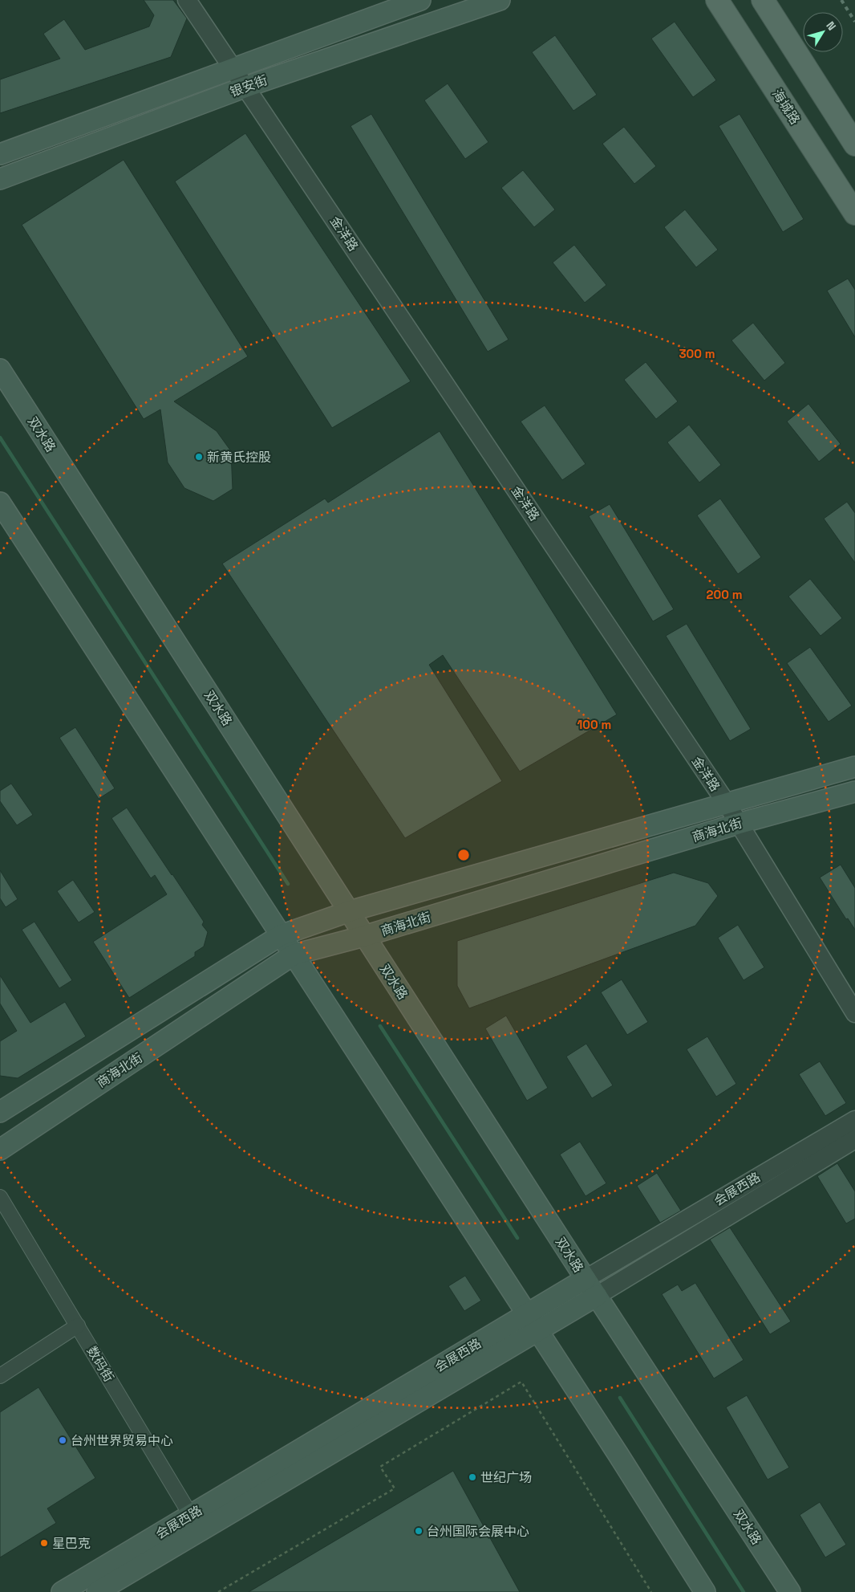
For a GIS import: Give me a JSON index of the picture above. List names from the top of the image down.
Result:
{
  "streets": {
    "main road": [
      "银安街",
      "海城路",
      "双水路",
      "商海北街",
      "会展西路"
    ],
    "street": ["金洋路", "数码街"]
  },
  "crossings": [
    ["银安街", "金洋路"],
    ["金洋路", "商海北街"],
    ["双水路", "商海北街"],
    ["双水路", "会展西路"],
    ["会展西路", "数码街"]
  ],
  "places": [
    "新黄氏控股",
    "台州世界贸易中心",
    "世纪广场",
    "台州国际会展中心",
    "星巴克"
  ],
  "north": "top right",
  "rings": ["300 m", "200 m", "100 m"]
}
